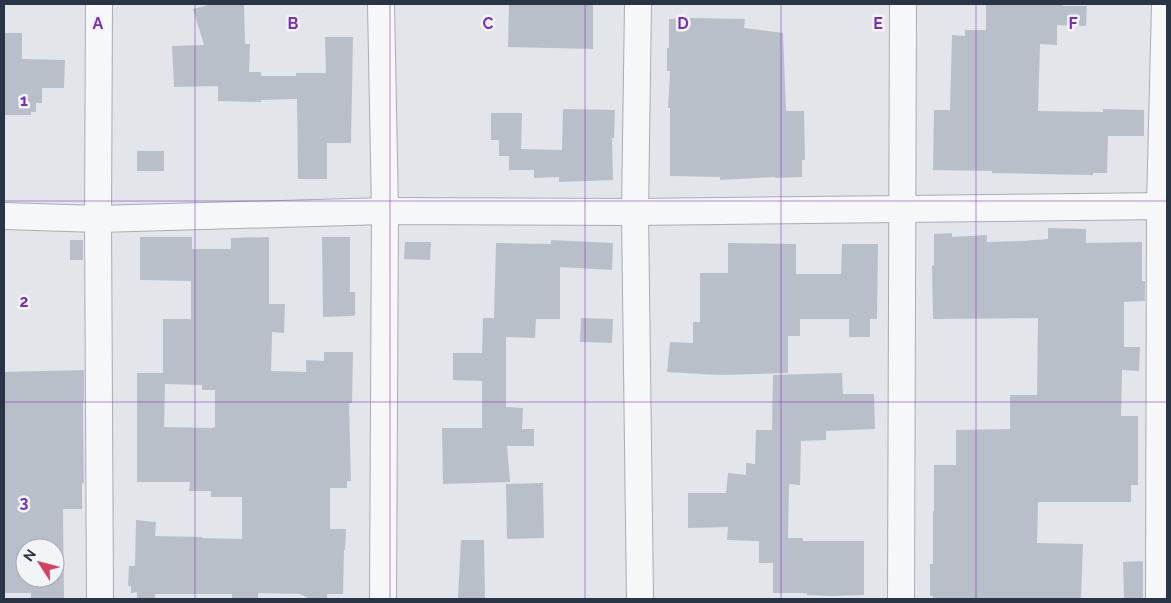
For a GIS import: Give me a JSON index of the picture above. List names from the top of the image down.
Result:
{
  "north": "top left",
  "grid": {
    "columns": [
      "A",
      "B",
      "C",
      "D",
      "E",
      "F"
    ],
    "rows": ["1", "2", "3"]
  }
}
